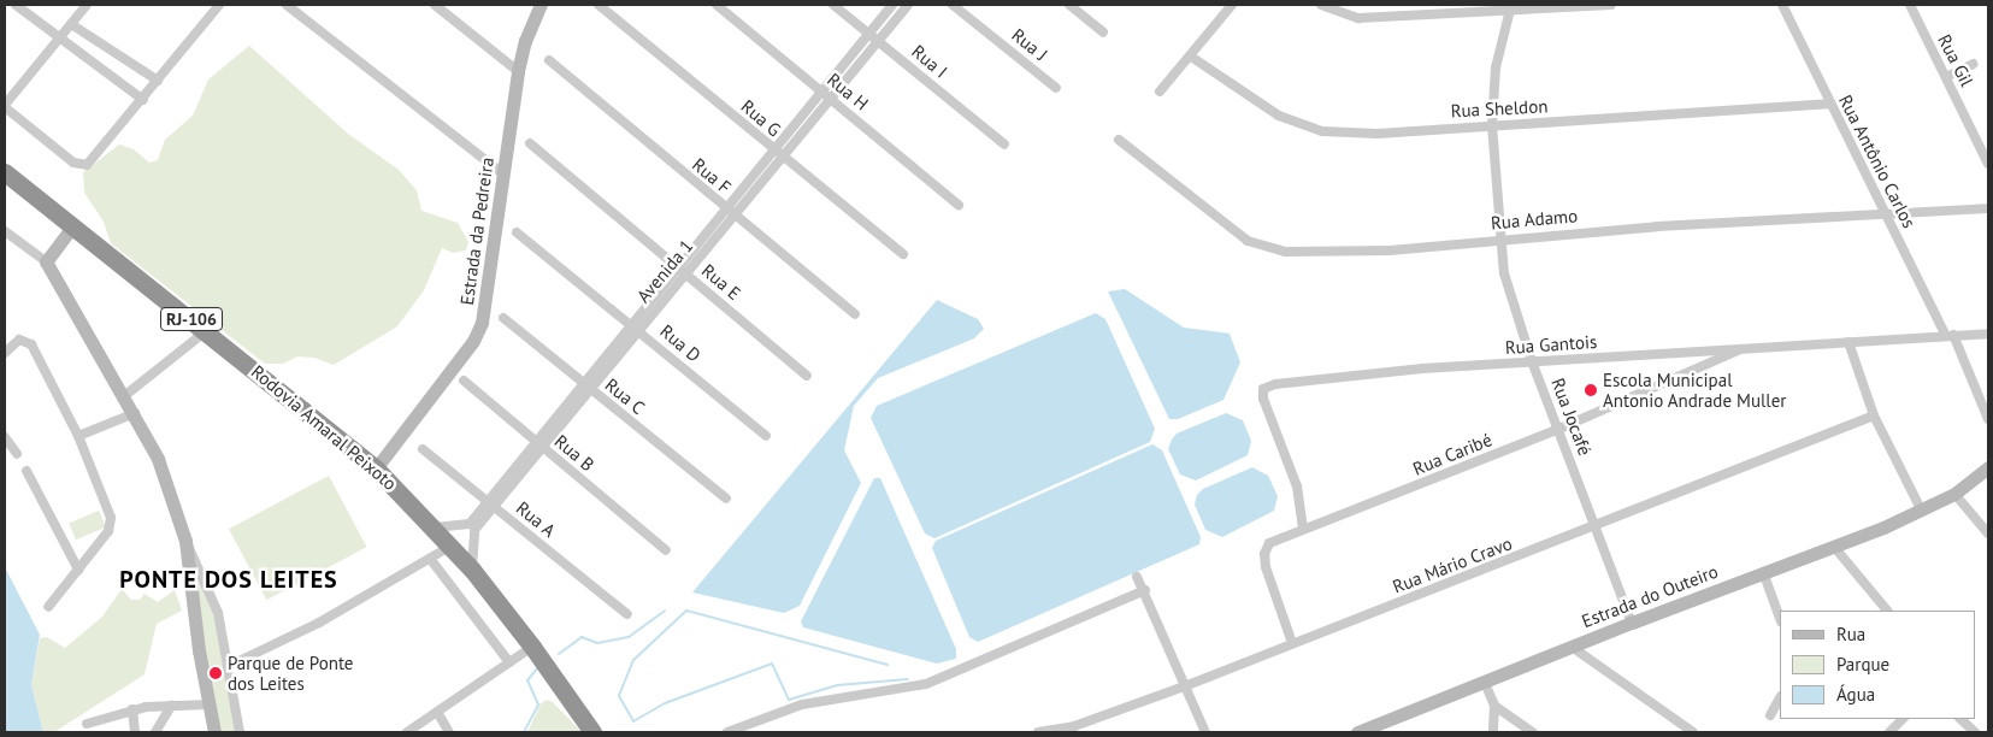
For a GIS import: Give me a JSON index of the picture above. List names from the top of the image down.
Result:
{
  "streets": {
    "highway": ["RJ-106", "Rodovia Amaral Peixoto"],
    "street": [
      "Rua J",
      "Rua Gil",
      "Rua I",
      "Rua H",
      "Rua Sheldon",
      "Rua G",
      "Rua Antônio Carlos",
      "Rua F",
      "Rua Adamo",
      "Estrada da Pedreira",
      "Avenida 1",
      "Rua E",
      "Rua D",
      "Rua Gantois",
      "Rua C",
      "Rua Jocafé",
      "Rua B",
      "Rua Caribé",
      "Rua A",
      "Rua Mário Cravo",
      "Estrada do Outeiro"
    ]
  },
  "crossings": [
    ["Rua I", "Avenida 1"],
    ["Rua H", "Avenida 1"],
    ["Rua Sheldon", "Rua Antônio Carlos"],
    ["Rua Sheldon", "Rua Jocafé"],
    ["Rua G", "Avenida 1"],
    ["Rua Antônio Carlos", "Rua Adamo"],
    ["Rua Antônio Carlos", "Rua Gantois"],
    ["Rua F", "Avenida 1"],
    ["Rua Adamo", "Rua Jocafé"],
    ["Estrada da Pedreira", "Rodovia Amaral Peixoto"],
    ["Avenida 1", "Rua E"],
    ["Avenida 1", "Rua D"],
    ["Avenida 1", "Rua C"],
    ["Avenida 1", "Rodovia Amaral Peixoto"],
    ["Avenida 1", "Rua B"],
    ["Avenida 1", "Rua A"],
    ["Rua Gantois", "Rua Jocafé"],
    ["Rua Gantois", "Rua Caribé"],
    ["Rua Jocafé", "Rua Caribé"],
    ["Rua Jocafé", "Rua Mário Cravo"],
    ["Rua Jocafé", "Estrada do Outeiro"],
    ["Rua Caribé", "Rua Mário Cravo"]
  ],
  "districts": ["PONTE DOS LEITES"],
  "places": ["Escola Municipal Antonio Andrade Muller", "Parque de Ponte dos Leites"],
  "legend": ["Rua", "Parque", "Água"]
}
